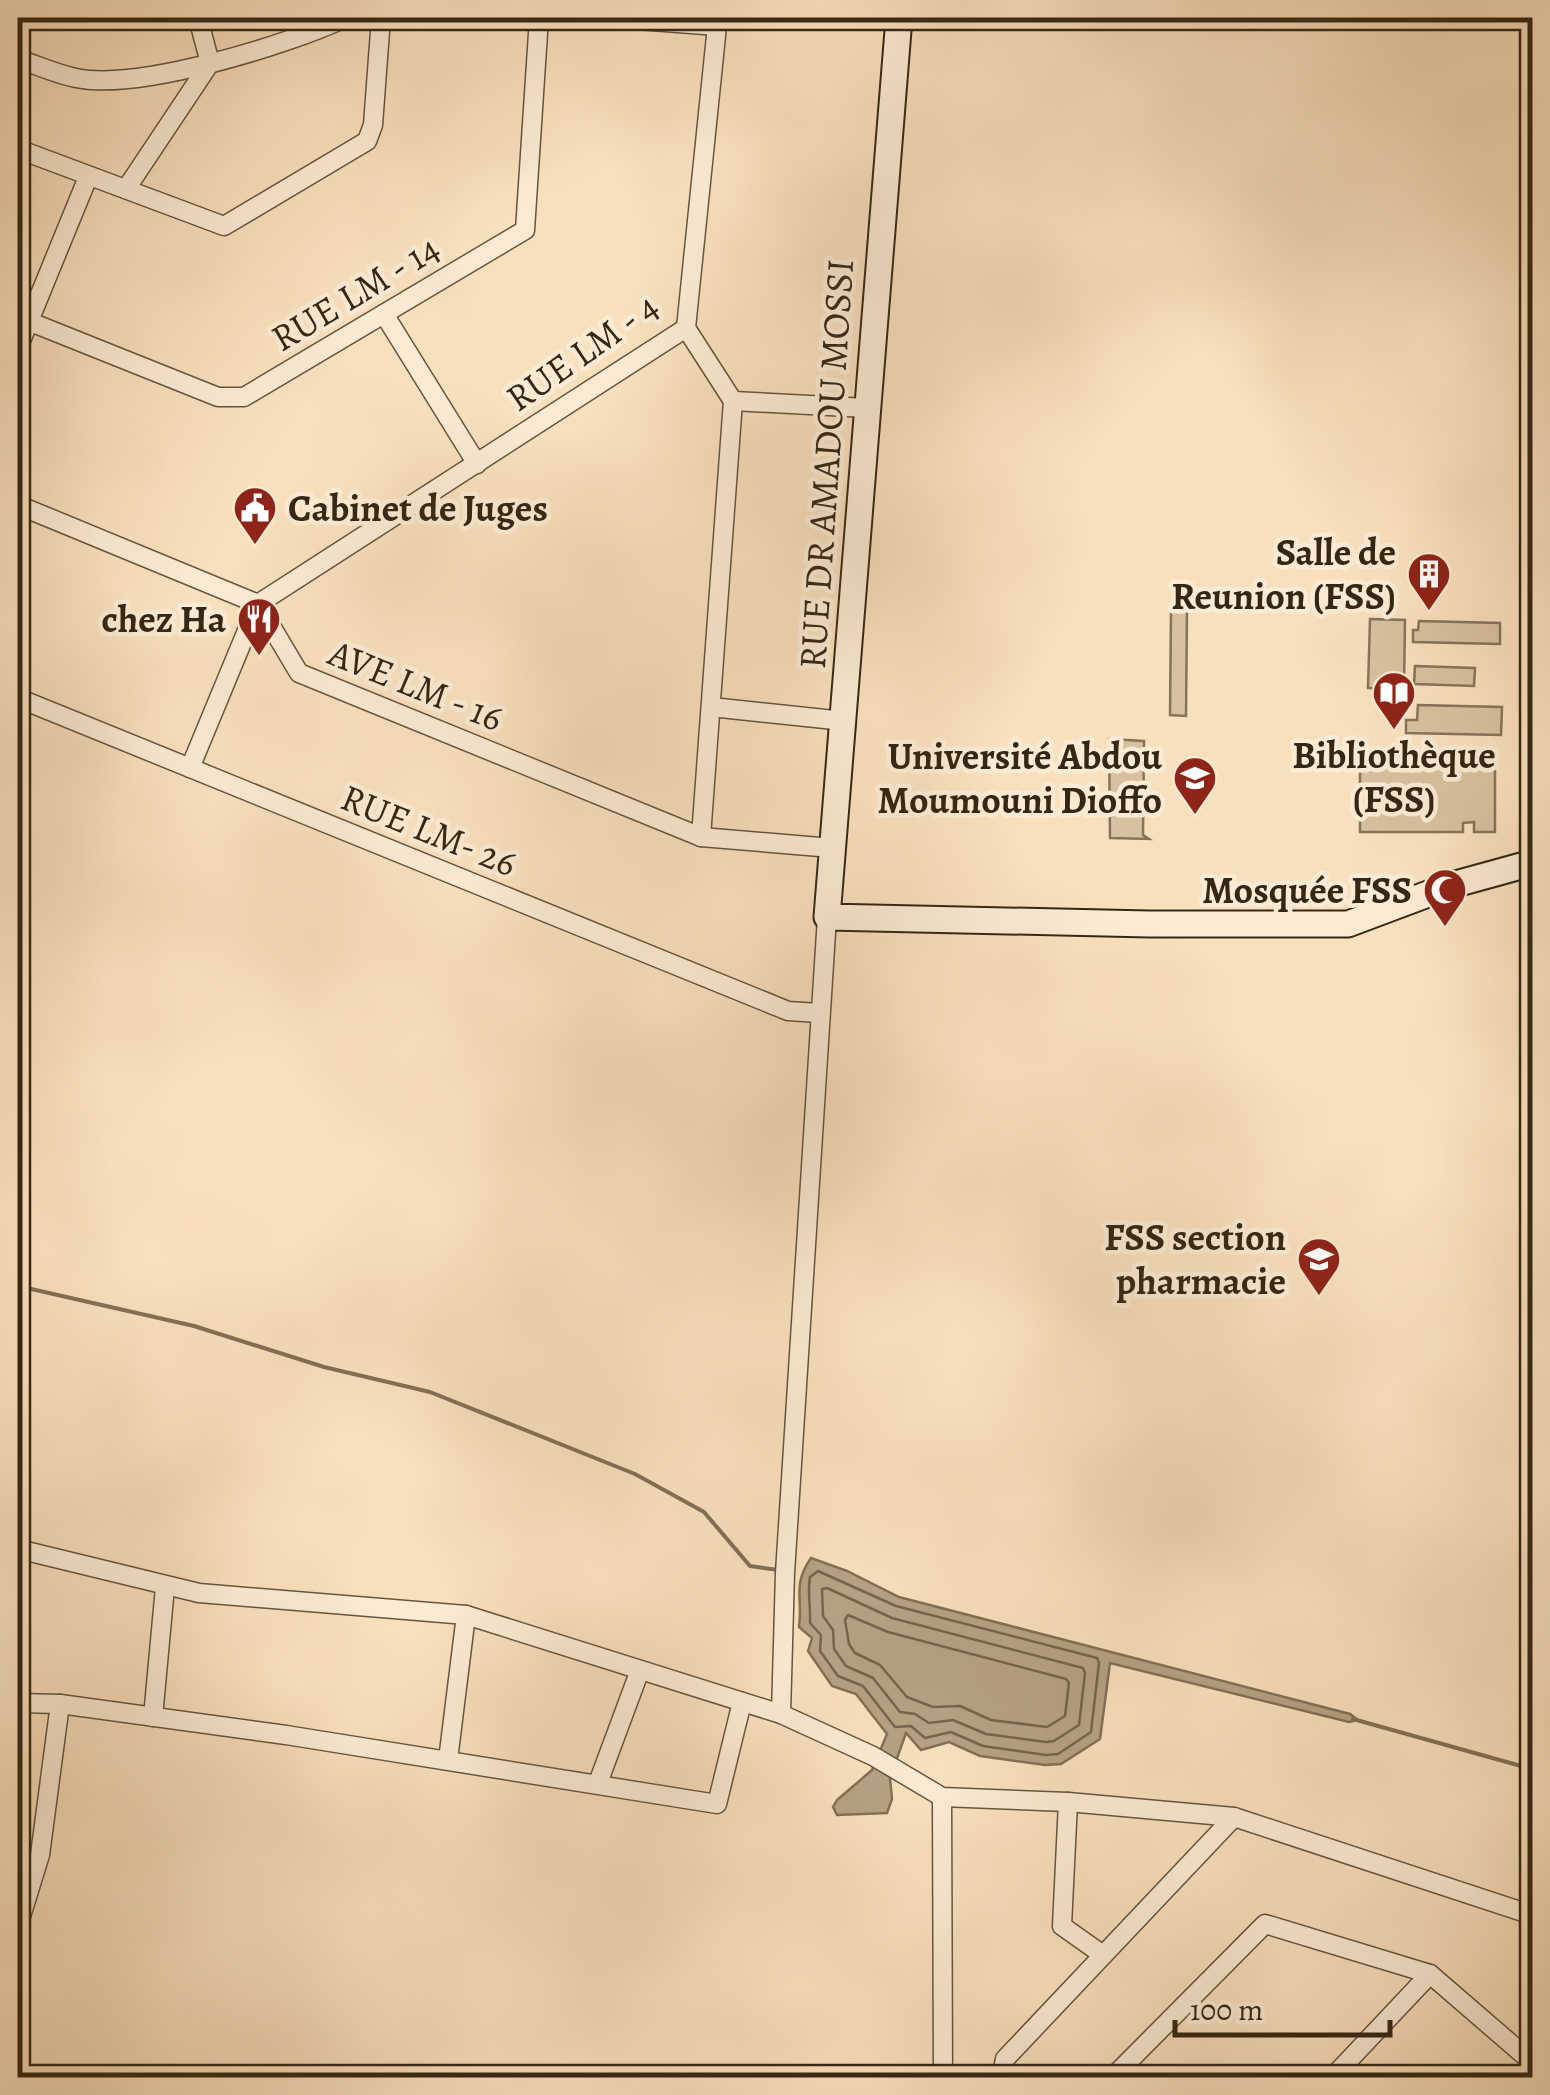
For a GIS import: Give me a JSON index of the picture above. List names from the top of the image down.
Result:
{
  "streets": {
    "street": [
      "RUE LM - 14",
      "RUE LM - 4",
      "RUE DR AMADOU MOSSI",
      "AVE LM - 16",
      "RUE LM- 26"
    ]
  },
  "crossings": [
    ["RUE LM - 4", "AVE LM - 16"],
    ["RUE DR AMADOU MOSSI", "AVE LM - 16"]
  ],
  "places": {
    "public building": ["Cabinet de Juges"],
    "building": ["Salle de Reunion (FSS)"],
    "restaurant": ["chez Ha"],
    "library": ["Bibliothèque (FSS)"],
    "school or university": ["Université Abdou Moumouni Dioffo", "FSS section pharmacie"],
    "mosque": ["Mosquée FSS"]
  },
  "scale_bar": "100 m"
}
